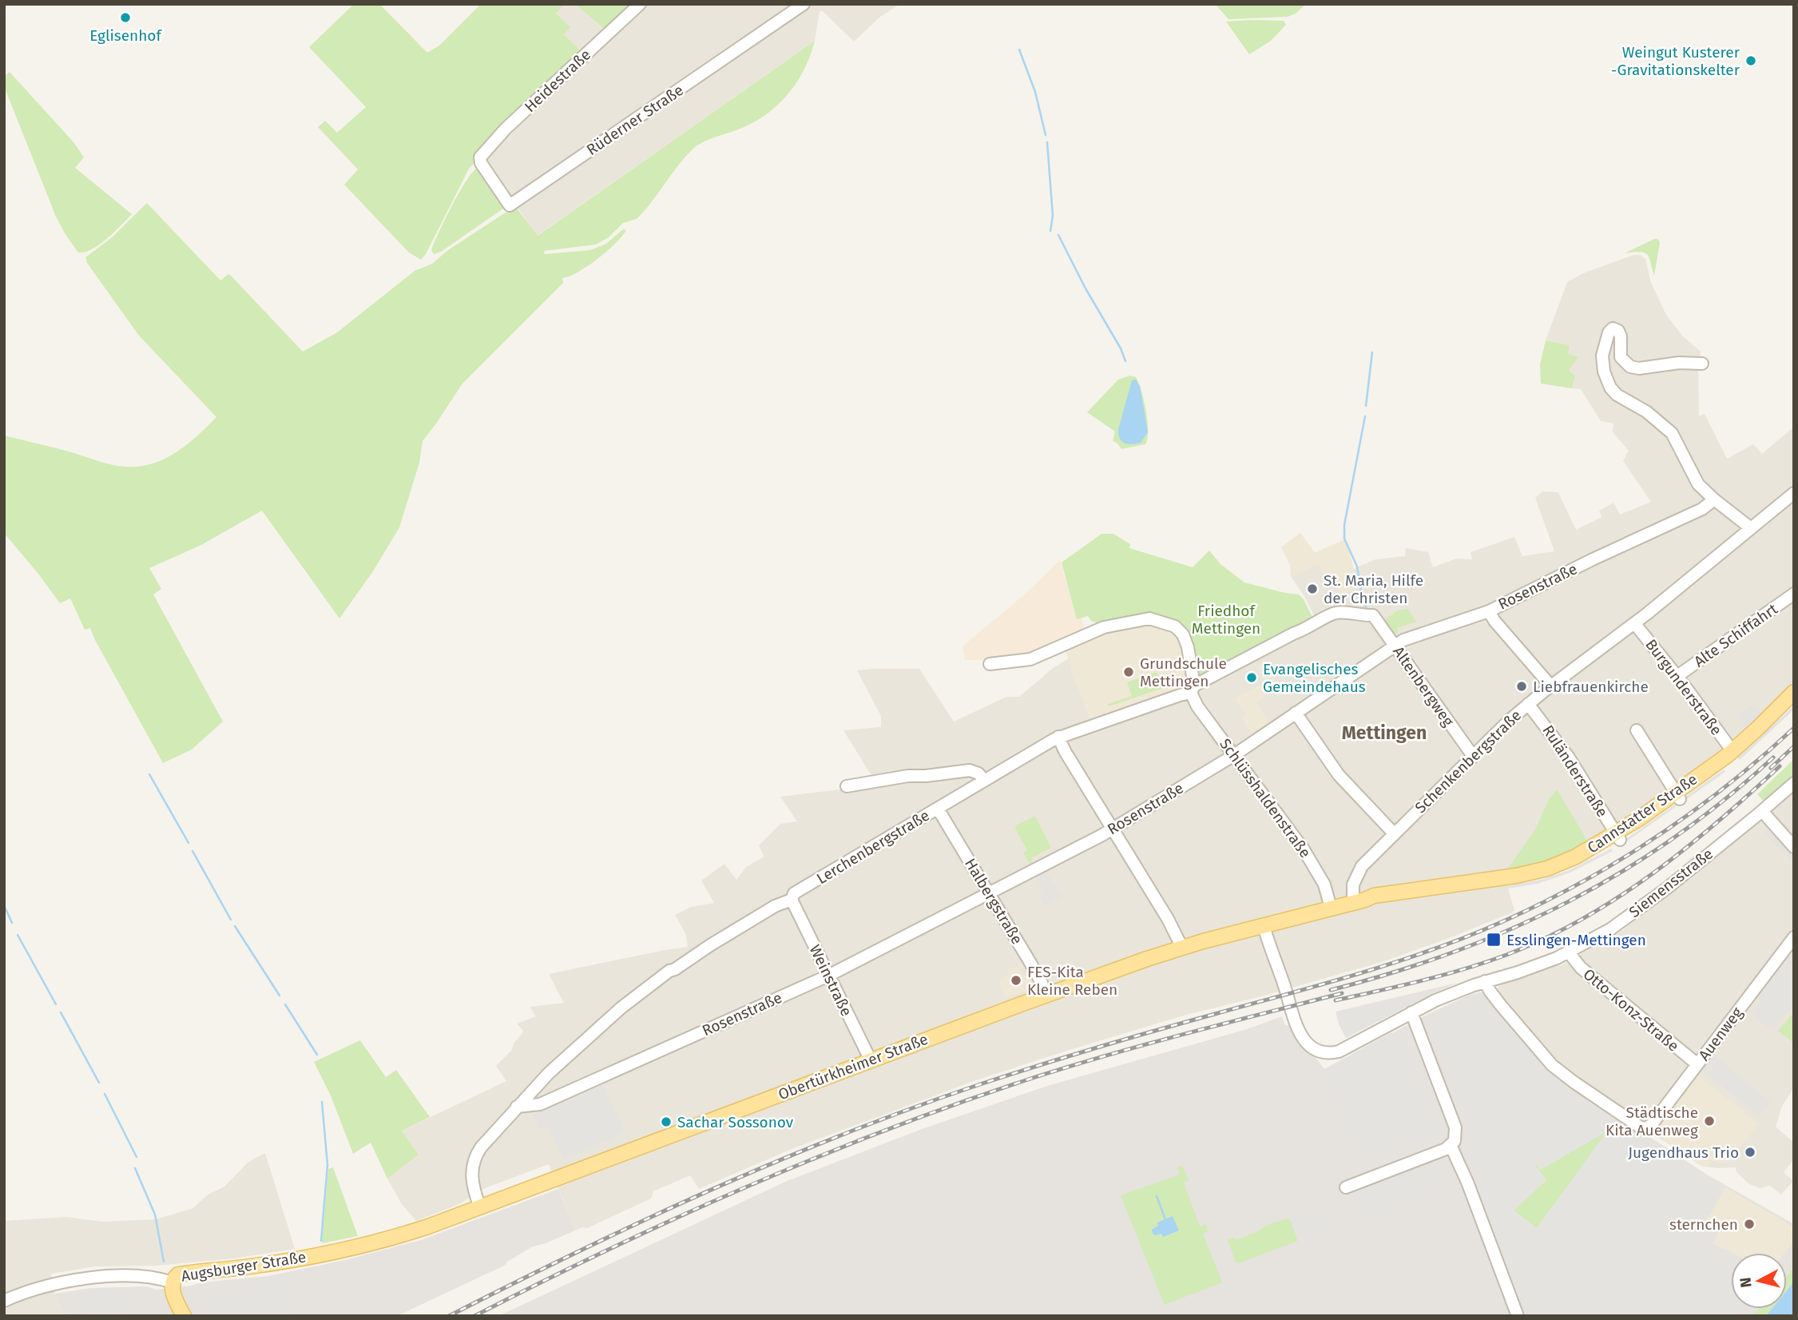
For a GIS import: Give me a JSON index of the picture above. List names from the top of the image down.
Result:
{
  "streets": {
    "main road": ["Cannstatter Straße", "Obertürkheimer Straße", "Augsburger Straße"],
    "street": [
      "Heidestraße",
      "Rüderner Straße",
      "Rosenstraße",
      "Alte Schiffahrt",
      "Altenbergweg",
      "Burgunderstraße",
      "Schenkenbergstraße",
      "Ruländerstraße",
      "Schlüsshaldenstraße",
      "Lerchenbergstraße",
      "Siemensstraße",
      "Halbergstraße",
      "Weinstraße",
      "Otto-Konz-Straße",
      "Auenweg"
    ]
  },
  "crossings": [
    ["Heidestraße", "Rüderner Straße"],
    ["Rosenstraße", "Altenbergweg"],
    ["Rosenstraße", "Schlüsshaldenstraße"],
    ["Rosenstraße", "Lerchenbergstraße"],
    ["Rosenstraße", "Halbergstraße"],
    ["Rosenstraße", "Weinstraße"],
    ["Alte Schiffahrt", "Burgunderstraße"],
    ["Altenbergweg", "Schenkenbergstraße"],
    ["Altenbergweg", "Lerchenbergstraße"],
    ["Burgunderstraße", "Schenkenbergstraße"],
    ["Burgunderstraße", "Cannstatter Straße"],
    ["Schenkenbergstraße", "Ruländerstraße"],
    ["Schenkenbergstraße", "Cannstatter Straße"],
    ["Ruländerstraße", "Cannstatter Straße"],
    ["Schlüsshaldenstraße", "Cannstatter Straße"],
    ["Schlüsshaldenstraße", "Lerchenbergstraße"],
    ["Cannstatter Straße", "Obertürkheimer Straße"],
    ["Lerchenbergstraße", "Halbergstraße"],
    ["Lerchenbergstraße", "Weinstraße"],
    ["Lerchenbergstraße", "Obertürkheimer Straße"],
    ["Siemensstraße", "Otto-Konz-Straße"],
    ["Siemensstraße", "Auenweg"],
    ["Siemensstraße", "Obertürkheimer Straße"],
    ["Halbergstraße", "Obertürkheimer Straße"],
    ["Weinstraße", "Obertürkheimer Straße"],
    ["Otto-Konz-Straße", "Auenweg"],
    ["Obertürkheimer Straße", "Augsburger Straße"]
  ],
  "districts": ["Mettingen"],
  "parks": ["Friedhof Mettingen"],
  "places": {
    "other": [
      "Eglisenhof",
      "Weingut Kusterer -Gravitationskelter",
      "St. Maria, Hilfe der Christen",
      "Grundschule Mettingen",
      "Evangelisches Gemeindehaus",
      "Liebfrauenkirche",
      "FES-Kita Kleine Reben",
      "Städtische Kita Auenweg",
      "Sachar Sossonov",
      "Jugendhaus Trio",
      "sternchen"
    ],
    "transit": ["Esslingen-Mettingen"]
  },
  "north": "left"
}
